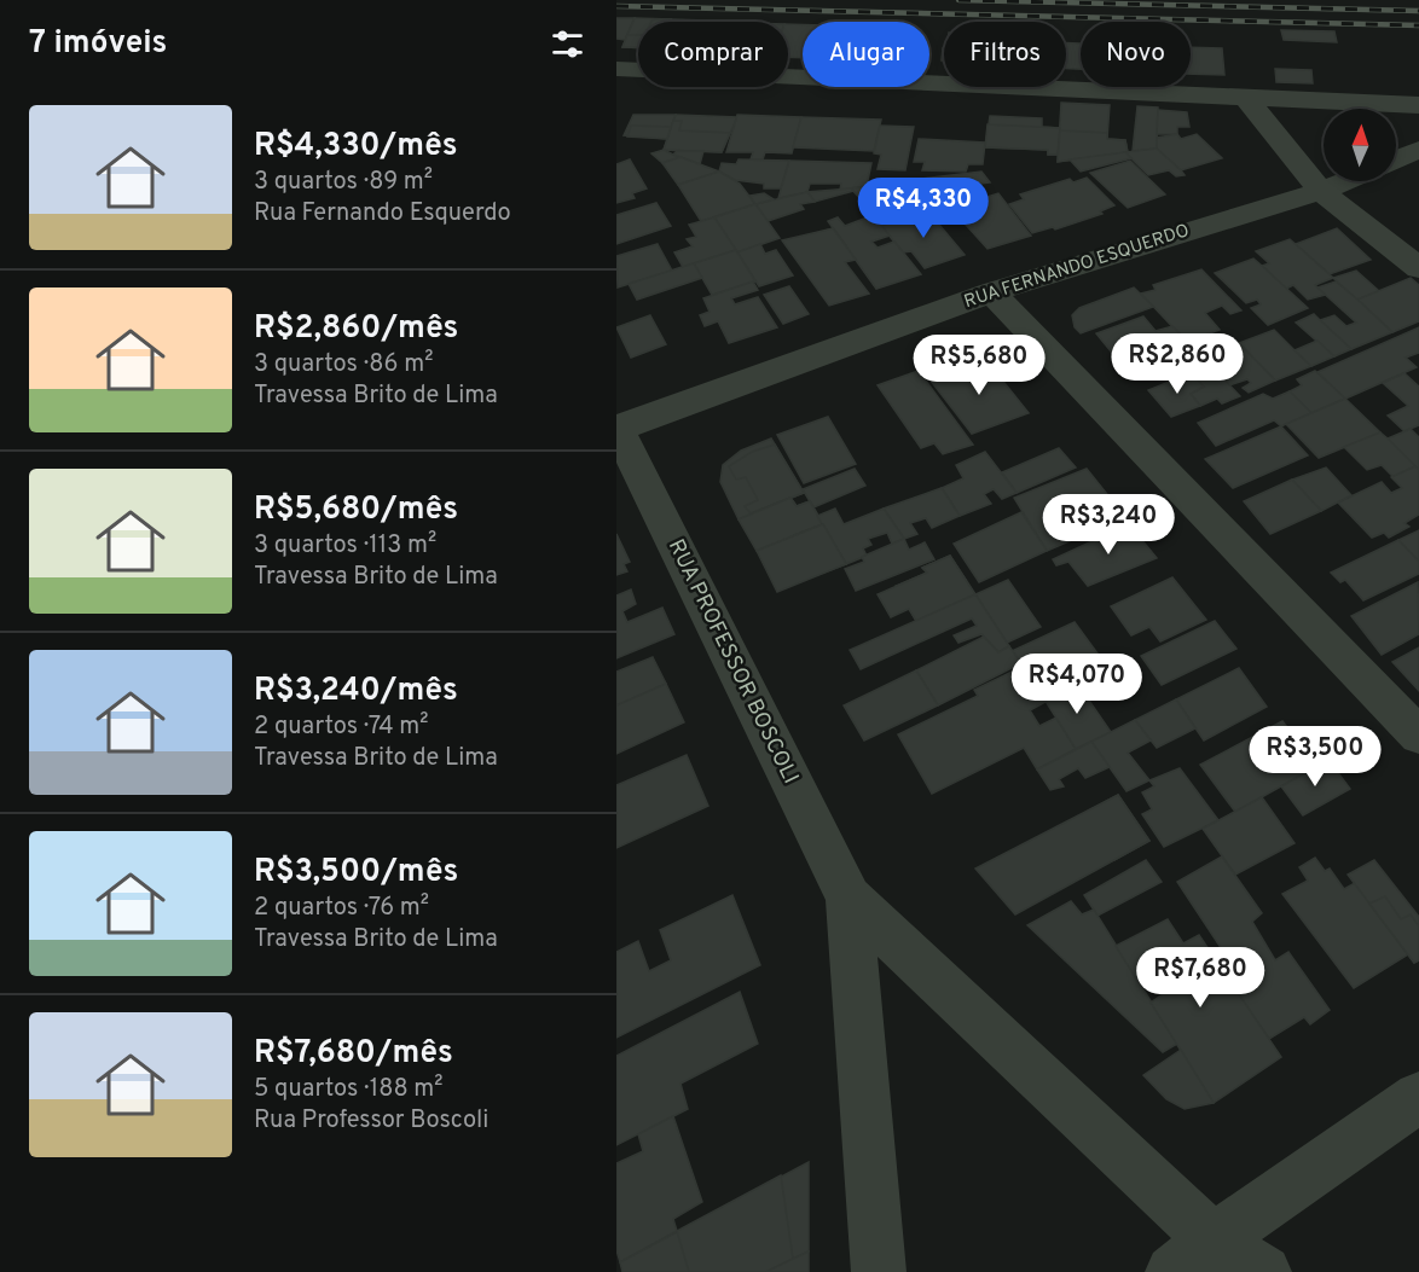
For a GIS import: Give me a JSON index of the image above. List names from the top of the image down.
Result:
{
  "streets": {
    "street": ["RUA FERNANDO ESQUERDO", "RUA PROFESSOR BOSCOLI"]
  },
  "crossings": [
    ["RUA FERNANDO ESQUERDO", "RUA PROFESSOR BOSCOLI"]
  ],
  "north": "top",
  "page": {
    "heading": "7 imóveis",
    "chip": [
      "Comprar",
      "Alugar",
      "Filtros",
      "Novo"
    ],
    "list": [
      {
        "name": "R$4,330/mês",
        "note": "3 quartos · 89 m² · Rua Fernando Esquerdo"
      },
      {
        "name": "R$2,860/mês",
        "note": "3 quartos · 86 m² · Travessa Brito de Lima"
      },
      {
        "name": "R$5,680/mês",
        "note": "3 quartos · 113 m² · Travessa Brito de Lima"
      },
      {
        "name": "R$3,240/mês",
        "note": "2 quartos · 74 m² · Travessa Brito de Lima"
      },
      {
        "name": "R$3,500/mês",
        "note": "2 quartos · 76 m² · Travessa Brito de Lima"
      },
      {
        "name": "R$7,680/mês",
        "note": "5 quartos · 188 m² · Rua Professor Boscoli"
      }
    ],
    "price": [
      "R$4,330",
      "R$2,860",
      "R$5,680",
      "R$3,240",
      "R$4,070",
      "R$3,500",
      "R$7,680"
    ]
  }
}
